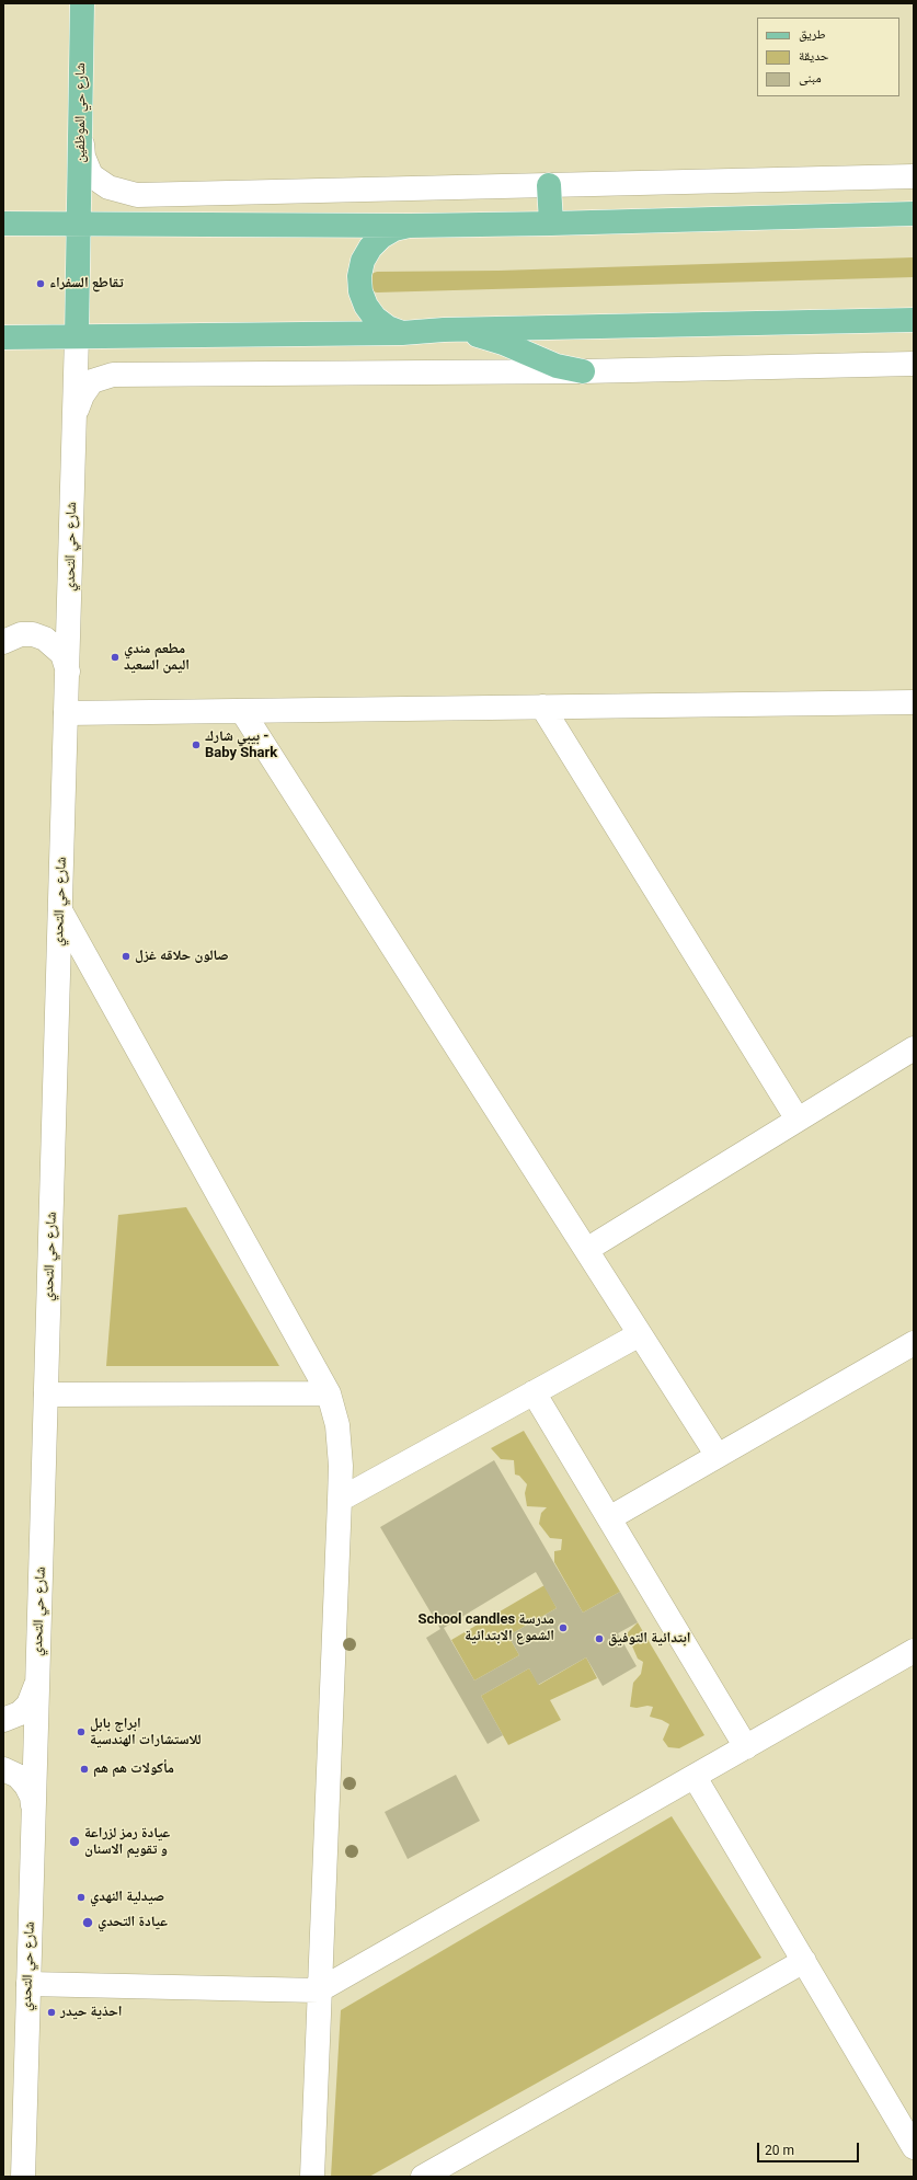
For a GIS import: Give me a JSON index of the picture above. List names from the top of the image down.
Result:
{
  "streets": {
    "main road": ["شارع حي الموظفين"],
    "street": ["شارع حي التحدي"]
  },
  "places": [
    "تقاطع السفراء",
    "مطعم مندي اليمن السعيد",
    "بيبي شارك - Baby Shark",
    "صالون حلاقه غزل",
    "School candles مدرسة الشموع الابتدائية",
    "ابتدائية التوفيق",
    "ابراج بابل للاستشارات الهندسية",
    "مأكولات هم هم",
    "عيادة رمز لزراعة و تقويم الاسنان",
    "صيدلية النهدي",
    "عيادة التحدي",
    "احذية حيدر"
  ],
  "legend": ["طريق", "حديقة", "مبنى"],
  "scale_bar": "20 m"
}
